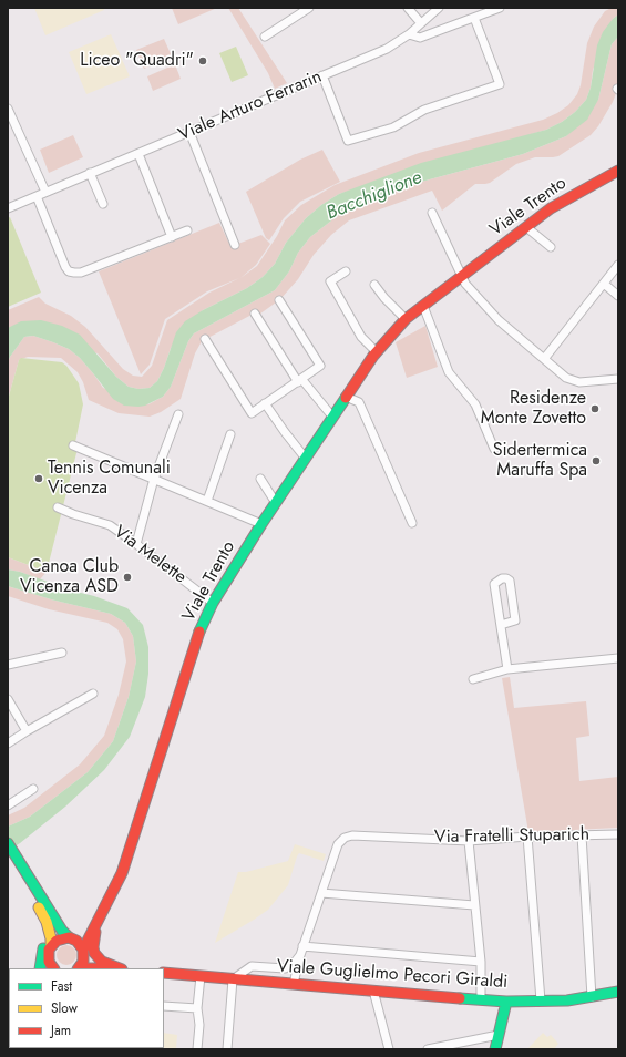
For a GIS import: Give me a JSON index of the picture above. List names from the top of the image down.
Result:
{
  "streets": {
    "main road": ["Viale Trento", "Viale Guglielmo Pecori Giraldi"],
    "street": ["Viale Arturo Ferrarin", "Via Melette", "Via Fratelli Stuparich"]
  },
  "crossings": [
    ["Viale Trento", "Via Melette"],
    ["Via Fratelli Stuparich", "Viale Guglielmo Pecori Giraldi"]
  ],
  "water": ["Bacchiglione"],
  "places": [
    "Liceo \"Quadri\"",
    "Residenze Monte Zovetto",
    "Sidertermica Maruffa Spa",
    "Tennis Comunali Vicenza",
    "Canoa Club Vicenza ASD"
  ],
  "legend": ["Fast", "Slow", "Jam"]
}
